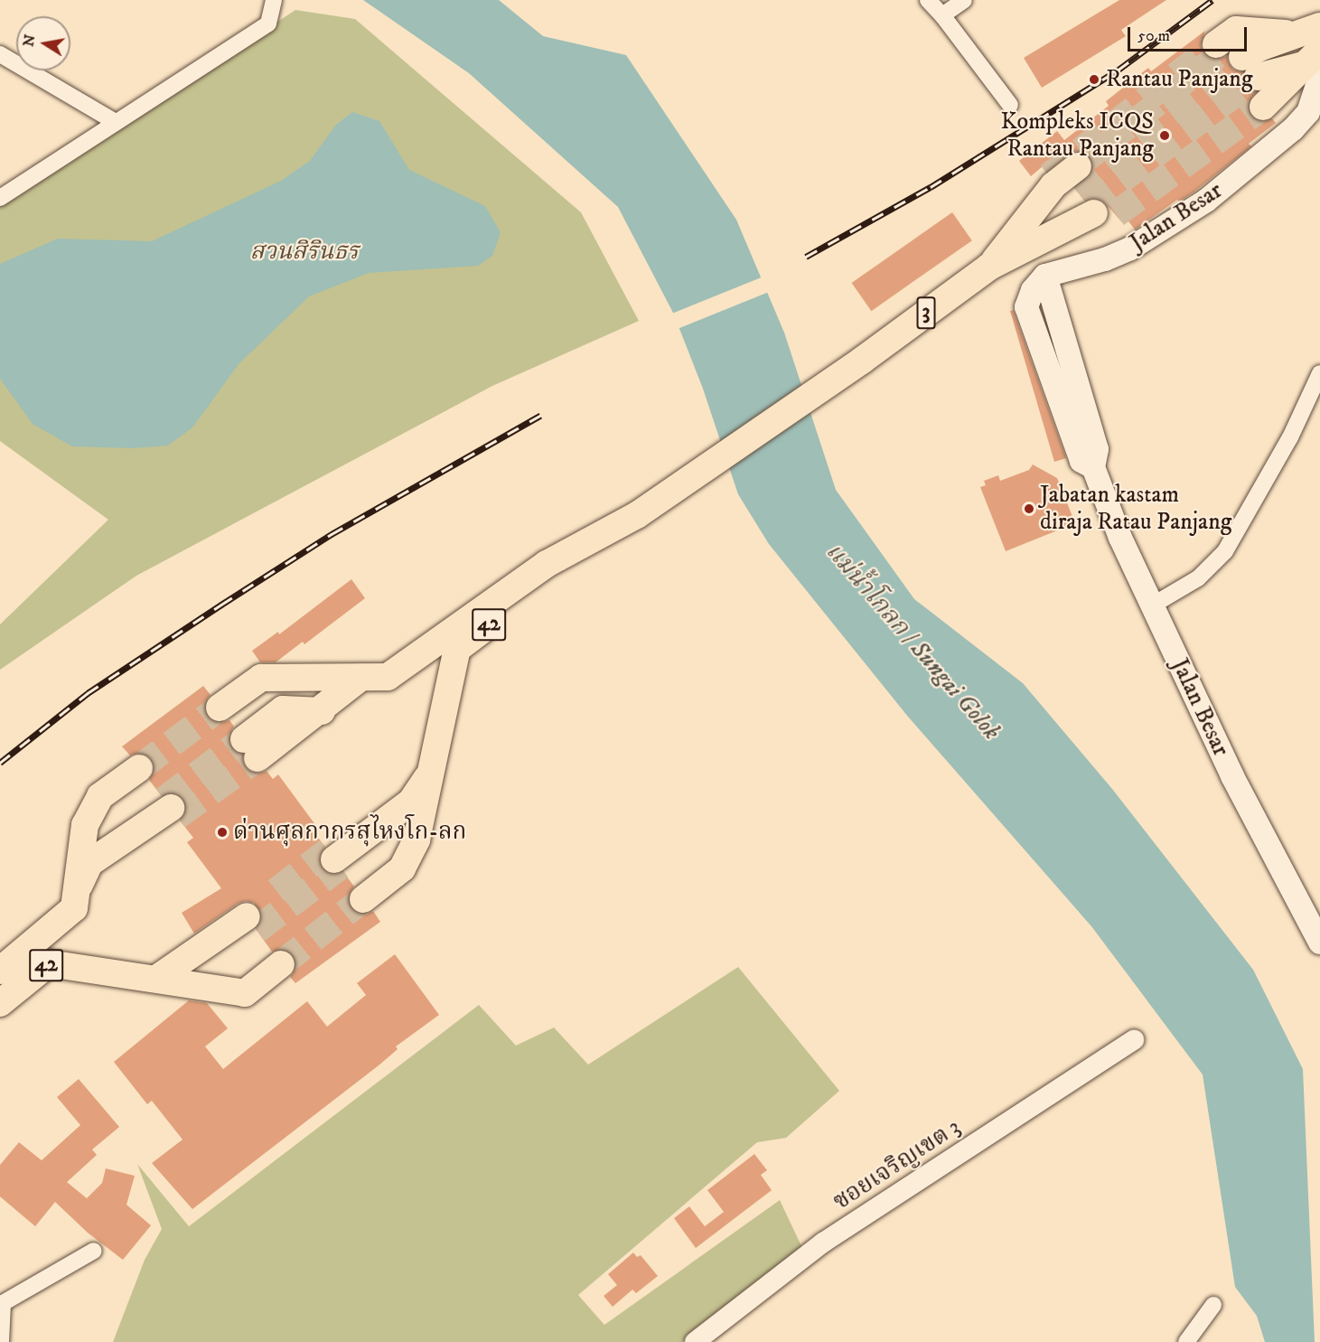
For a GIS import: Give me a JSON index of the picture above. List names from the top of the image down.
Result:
{
  "streets": {
    "highway": ["3", "42"],
    "main road": ["Jalan Besar"],
    "street": ["ซอยเจริญเขต 3"]
  },
  "crossings": [
    ["3", "42"]
  ],
  "water": ["แม่น้ำโกลก / Sungai Golok"],
  "parks": ["สวนสิรินธร"],
  "places": [
    "Rantau Panjang",
    "Kompleks ICQS Rantau Panjang",
    "Jabatan kastam diraja Ratau Panjang",
    "ด่านศุลกากรสุไหงโก-ลก"
  ],
  "scale_bar": "50 m",
  "north": "left"
}
